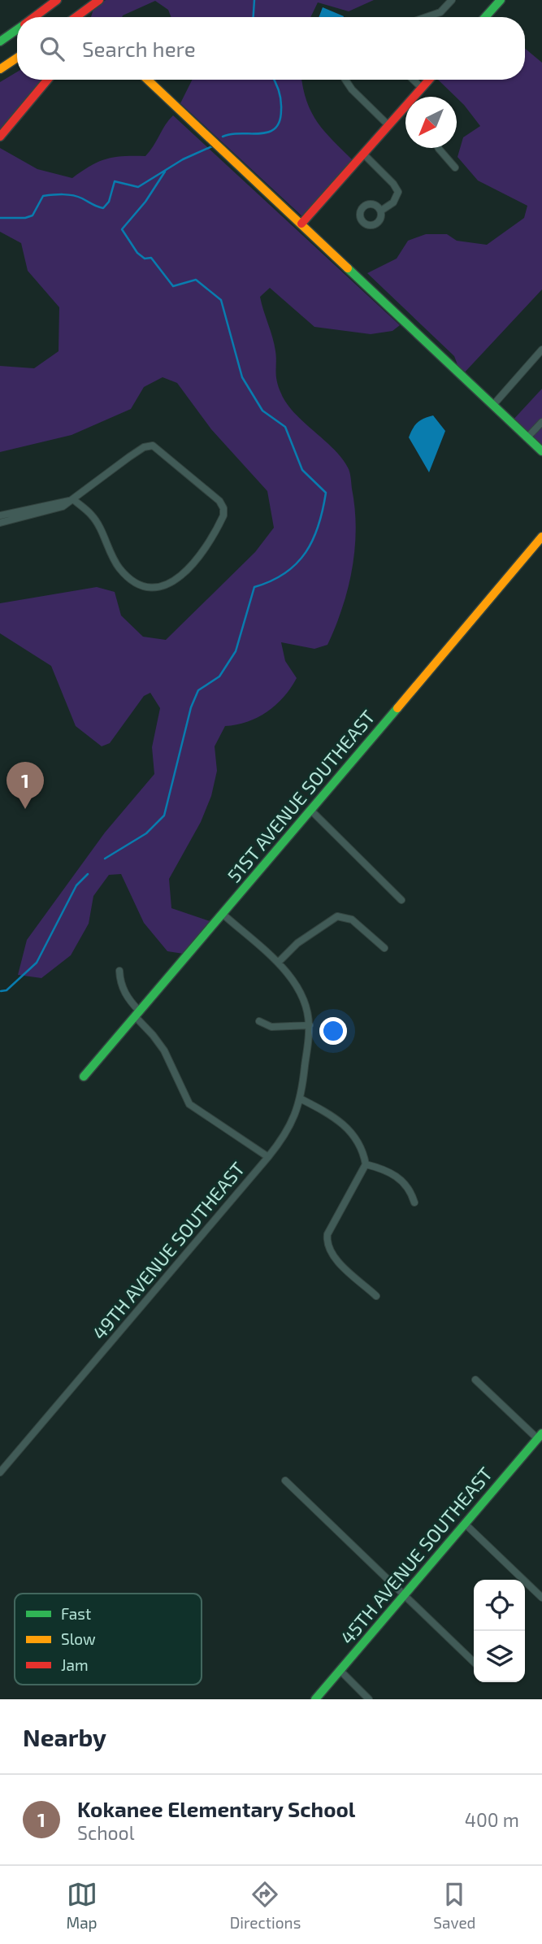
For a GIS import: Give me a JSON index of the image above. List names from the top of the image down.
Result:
{
  "streets": {
    "main road": ["51ST AVENUE SOUTHEAST", "45TH AVENUE SOUTHEAST"],
    "street": ["49TH AVENUE SOUTHEAST"]
  },
  "legend": ["Fast", "Slow", "Jam"],
  "north": "bottom left",
  "page": {
    "search": "Search here",
    "pins": "1",
    "heading": "Nearby",
    "list": [
      {
        "mark": "1",
        "name": "Kokanee Elementary School",
        "note": "School",
        "value": "400 m"
      }
    ],
    "nav": ["Map", "Directions", "Saved"]
  }
}
